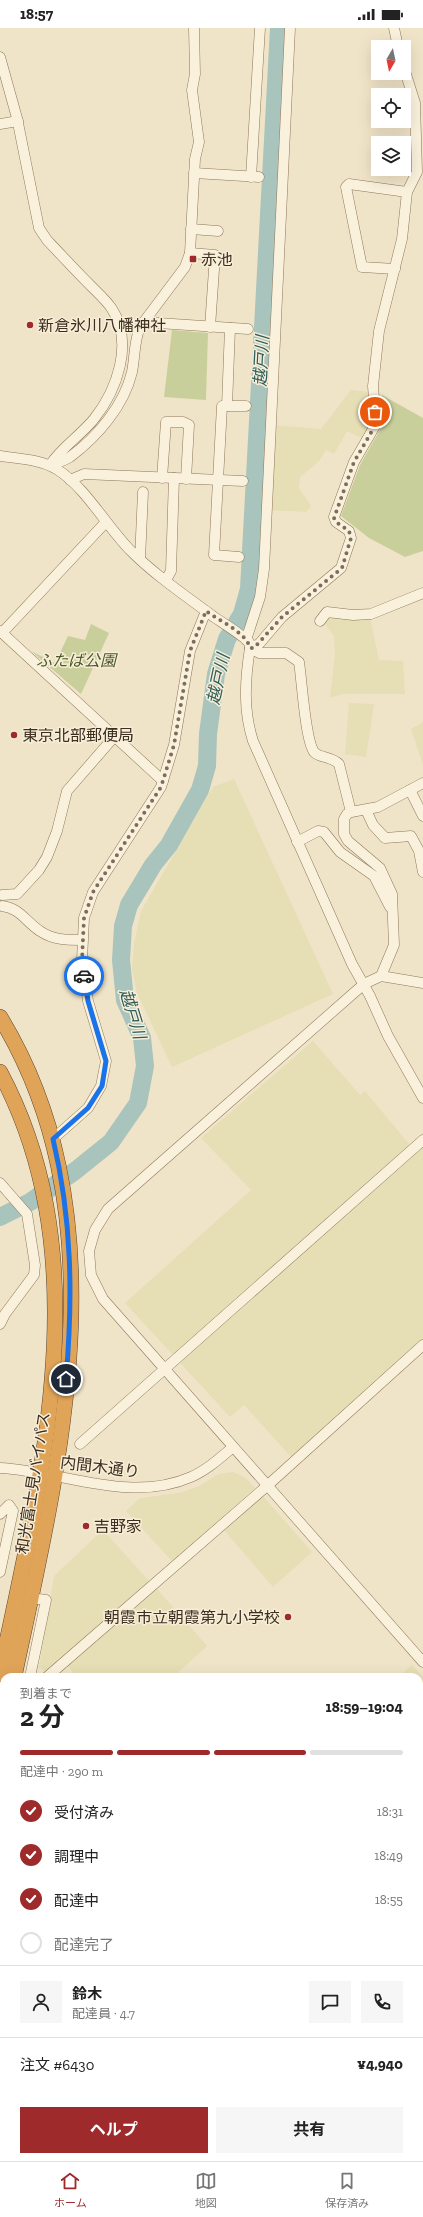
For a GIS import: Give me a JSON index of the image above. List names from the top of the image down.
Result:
{
  "streets": {
    "highway": ["和光富士見バイパス"],
    "street": ["内間木通り"]
  },
  "crossings": [
    ["内間木通り", "和光富士見バイパス"]
  ],
  "water": ["越戸川"],
  "parks": ["ふたば公園"],
  "places": {
    "transit": ["赤池"],
    "other": [
      "新倉氷川八幡神社",
      "東京北部郵便局",
      "吉野家",
      "朝霞市立朝霞第九小学校"
    ]
  },
  "north": "bottom",
  "page": {
    "status": "18:57",
    "heading": ["2 分", "到着まで", "18:59–19:04"],
    "panel": [
      "鈴木",
      "配達員 · 4.7",
      "注文 #6430",
      "¥4,940"
    ],
    "bar": "配達中 · 290 m",
    "list": [
      ["受付済み", "18:31"],
      ["調理中", "18:49"],
      ["配達中", "18:55"],
      "配達完了"
    ],
    "buttons": ["ヘルプ", "共有"],
    "tabs": ["ホーム", "地図", "保存済み"]
  }
}
